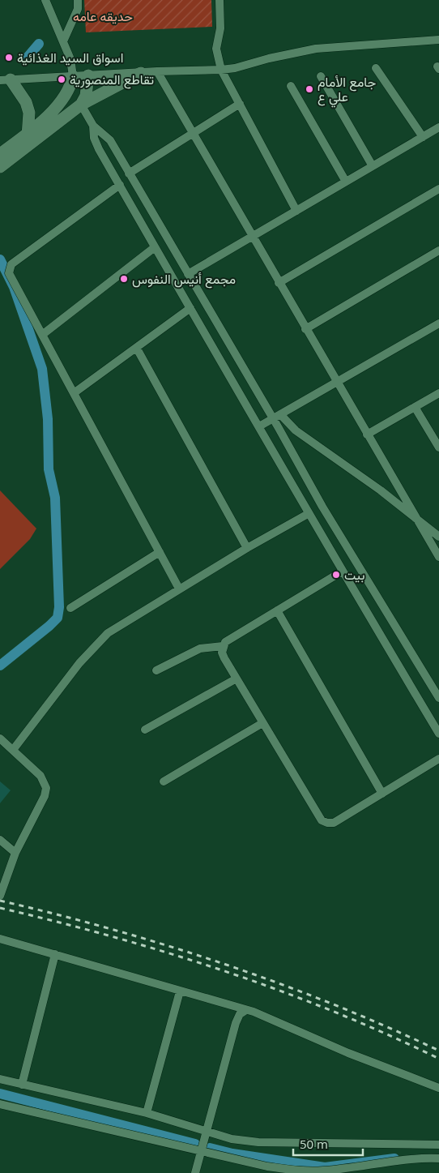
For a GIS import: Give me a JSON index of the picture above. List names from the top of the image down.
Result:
{
  "parks": ["حديقه عامه"],
  "places": [
    "اسواق السيد الغذائية",
    "تقاطع المنصورية",
    "جامع الأمام علي ع",
    "مجمع أنيس النفوس",
    "بيت"
  ],
  "scale_bar": "50 m"
}
